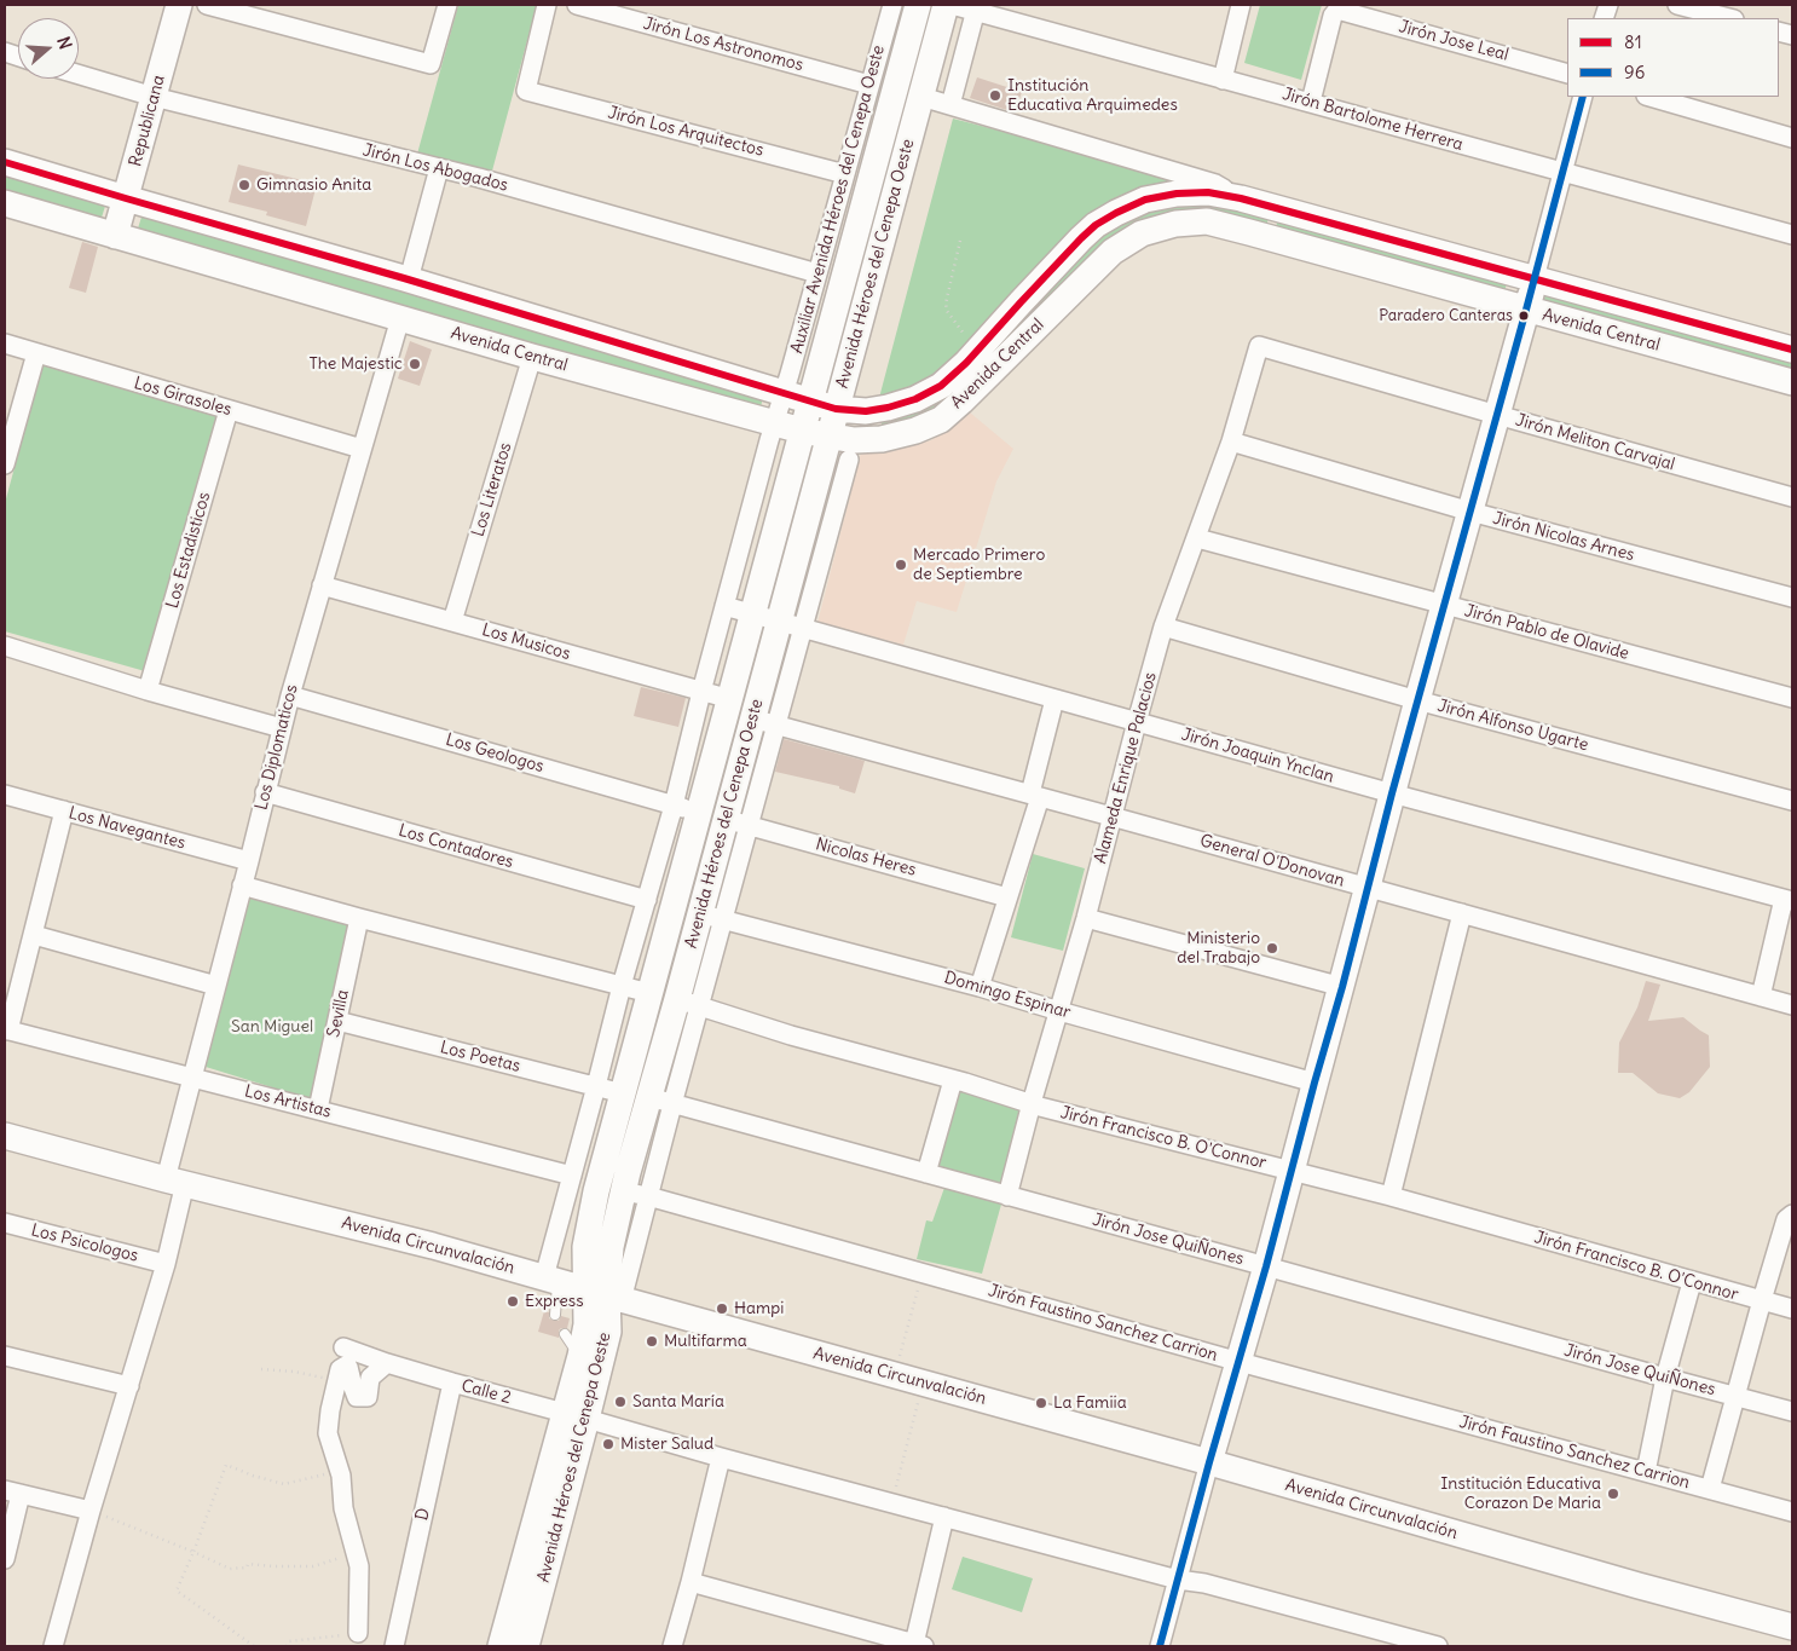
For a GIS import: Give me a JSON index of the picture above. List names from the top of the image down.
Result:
{
  "streets": {
    "main road": [
      "Republicana",
      "Avenida Héroes del Cenepa Oeste",
      "Avenida Central",
      "Avenida Circunvalación"
    ],
    "street": [
      "Jirón Jose Leal",
      "Jirón Los Astronomos",
      "Jirón Bartolome Herrera",
      "Jirón Los Arquitectos",
      "Jirón Los Abogados",
      "Auxiliar Avenida Héroes del Cenepa Oeste",
      "Los Girasoles",
      "Jirón Meliton Carvajal",
      "Los Literatos",
      "Jirón Nicolas Arnes",
      "Los Estadisticos",
      "Jirón Pablo de Olavide",
      "Los Musicos",
      "Jirón Alfonso Ugarte",
      "Los Diplomaticos",
      "Los Geologos",
      "Jirón Joaquin Ynclan",
      "Alameda Enrique Palacios",
      "Los Navegantes",
      "Los Contadores",
      "Nicolas Heres",
      "General O'Donovan",
      "Domingo Espinar",
      "Sevilla",
      "Los Poetas",
      "Los Artistas",
      "Jirón Francisco B. O'Connor",
      "Jirón Jose QuiÑones",
      "Los Psicologos",
      "Jirón Faustino Sanchez Carrion",
      "Calle 2",
      "D"
    ]
  },
  "crossings": [
    ["Jirón Jose Leal", "Jirón Bartolome Herrera"],
    ["Jirón Los Astronomos", "Auxiliar Avenida Héroes del Cenepa Oeste"],
    ["Republicana", "Jirón Los Abogados"],
    ["Republicana", "Avenida Central"],
    ["Jirón Los Arquitectos", "Auxiliar Avenida Héroes del Cenepa Oeste"],
    ["Jirón Los Abogados", "Auxiliar Avenida Héroes del Cenepa Oeste"],
    ["Auxiliar Avenida Héroes del Cenepa Oeste", "Avenida Central"],
    ["Auxiliar Avenida Héroes del Cenepa Oeste", "Los Musicos"],
    ["Auxiliar Avenida Héroes del Cenepa Oeste", "Los Geologos"],
    ["Auxiliar Avenida Héroes del Cenepa Oeste", "Jirón Joaquin Ynclan"],
    ["Auxiliar Avenida Héroes del Cenepa Oeste", "Los Contadores"],
    ["Auxiliar Avenida Héroes del Cenepa Oeste", "Los Poetas"],
    ["Auxiliar Avenida Héroes del Cenepa Oeste", "Los Artistas"],
    ["Auxiliar Avenida Héroes del Cenepa Oeste", "Avenida Circunvalación"],
    ["Avenida Héroes del Cenepa Oeste", "Avenida Central"],
    ["Avenida Héroes del Cenepa Oeste", "Los Musicos"],
    ["Avenida Héroes del Cenepa Oeste", "Los Geologos"],
    ["Avenida Héroes del Cenepa Oeste", "Jirón Joaquin Ynclan"],
    ["Avenida Héroes del Cenepa Oeste", "Nicolas Heres"],
    ["Avenida Héroes del Cenepa Oeste", "General O'Donovan"],
    ["Avenida Héroes del Cenepa Oeste", "Domingo Espinar"],
    ["Avenida Héroes del Cenepa Oeste", "Los Poetas"],
    ["Avenida Héroes del Cenepa Oeste", "Jirón Francisco B. O'Connor"],
    ["Avenida Héroes del Cenepa Oeste", "Jirón Jose QuiÑones"],
    ["Avenida Héroes del Cenepa Oeste", "Avenida Circunvalación"],
    ["Avenida Héroes del Cenepa Oeste", "Jirón Faustino Sanchez Carrion"],
    ["Avenida Héroes del Cenepa Oeste", "Calle 2"],
    ["Avenida Central", "Los Literatos"],
    ["Avenida Central", "Los Diplomaticos"],
    ["Los Girasoles", "Los Estadisticos"],
    ["Los Girasoles", "Los Diplomaticos"],
    ["Jirón Meliton Carvajal", "Alameda Enrique Palacios"],
    ["Los Literatos", "Los Musicos"],
    ["Jirón Nicolas Arnes", "Alameda Enrique Palacios"],
    ["Jirón Pablo de Olavide", "Alameda Enrique Palacios"],
    ["Los Musicos", "Los Diplomaticos"],
    ["Jirón Alfonso Ugarte", "Alameda Enrique Palacios"],
    ["Los Diplomaticos", "Los Geologos"],
    ["Los Diplomaticos", "Los Navegantes"],
    ["Los Diplomaticos", "Los Contadores"],
    ["Los Diplomaticos", "Los Artistas"],
    ["Los Diplomaticos", "Los Psicologos"],
    ["Los Diplomaticos", "Avenida Circunvalación"],
    ["Jirón Joaquin Ynclan", "Alameda Enrique Palacios"],
    ["Alameda Enrique Palacios", "General O'Donovan"],
    ["Alameda Enrique Palacios", "Domingo Espinar"],
    ["Alameda Enrique Palacios", "Jirón Francisco B. O'Connor"],
    ["Alameda Enrique Palacios", "Jirón Jose QuiÑones"],
    ["Sevilla", "Los Poetas"],
    ["Sevilla", "Los Artistas"],
    ["Calle 2", "D"]
  ],
  "parks": ["San Miguel"],
  "places": [
    "Institución Educativa Arquimedes",
    "Gimnasio Anita",
    "Paradero Canteras",
    "The Majestic",
    "Mercado Primero de Septiembre",
    "Ministerio del Trabajo",
    "Express",
    "Hampi",
    "Multifarma",
    "Santa María",
    "La Famiia",
    "Mister Salud",
    "Institución Educativa Corazon De Maria"
  ],
  "lines": ["transit line 96", "transit line 81"],
  "legend": ["81", "96"],
  "north": "right"
}
